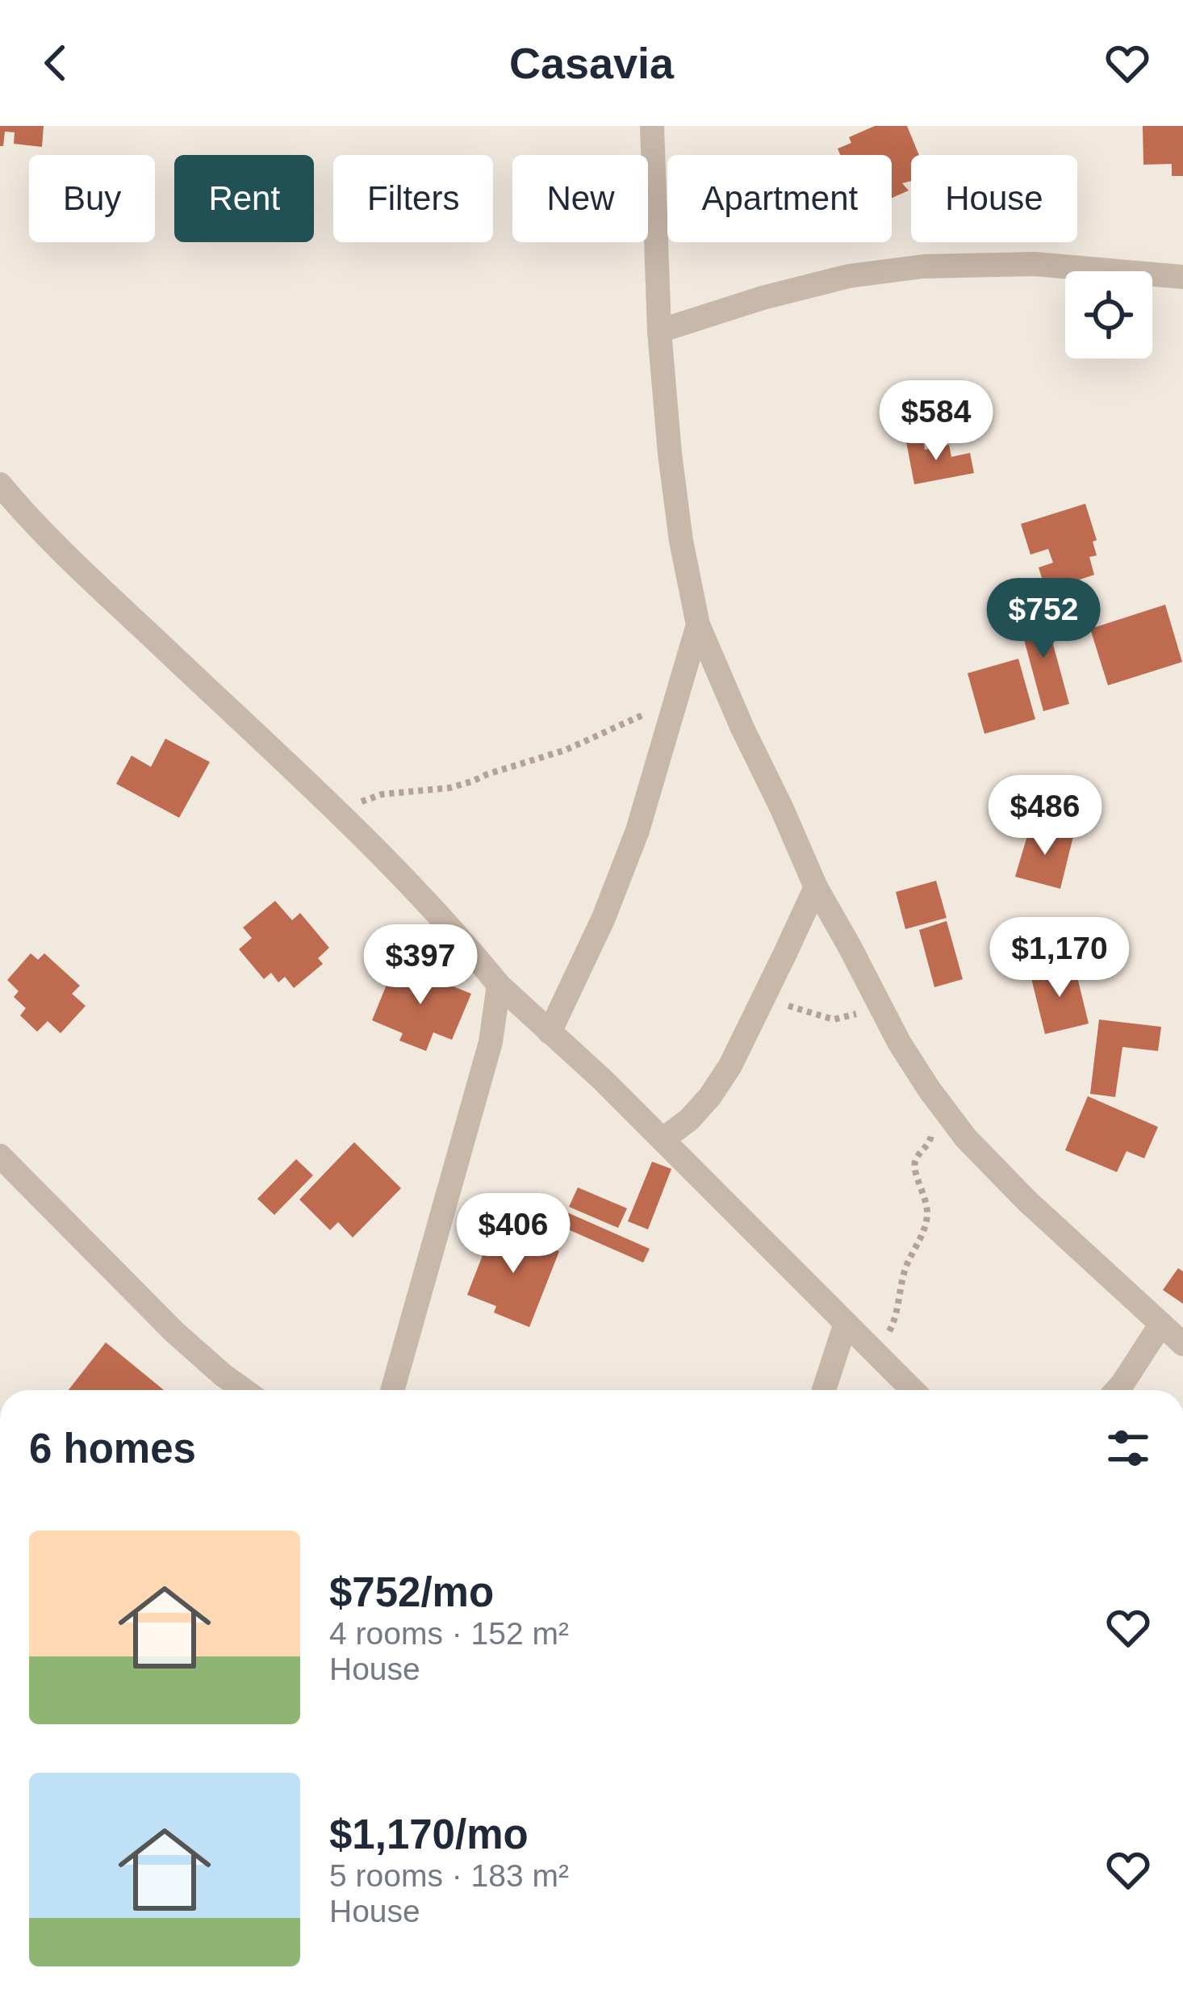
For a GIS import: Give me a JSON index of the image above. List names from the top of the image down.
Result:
{
  "page": {
    "header": "Casavia",
    "chip": [
      "Buy",
      "Rent",
      "Filters",
      "New",
      "Apartment",
      "House"
    ],
    "price": [
      "$584",
      "$752",
      "$486",
      "$1,170",
      "$397",
      "$406"
    ],
    "heading": "6 homes",
    "list": [
      {
        "name": "$752/mo",
        "note": "4 rooms · 152 m² · House"
      },
      {
        "name": "$1,170/mo",
        "note": "5 rooms · 183 m² · House"
      }
    ]
  }
}
